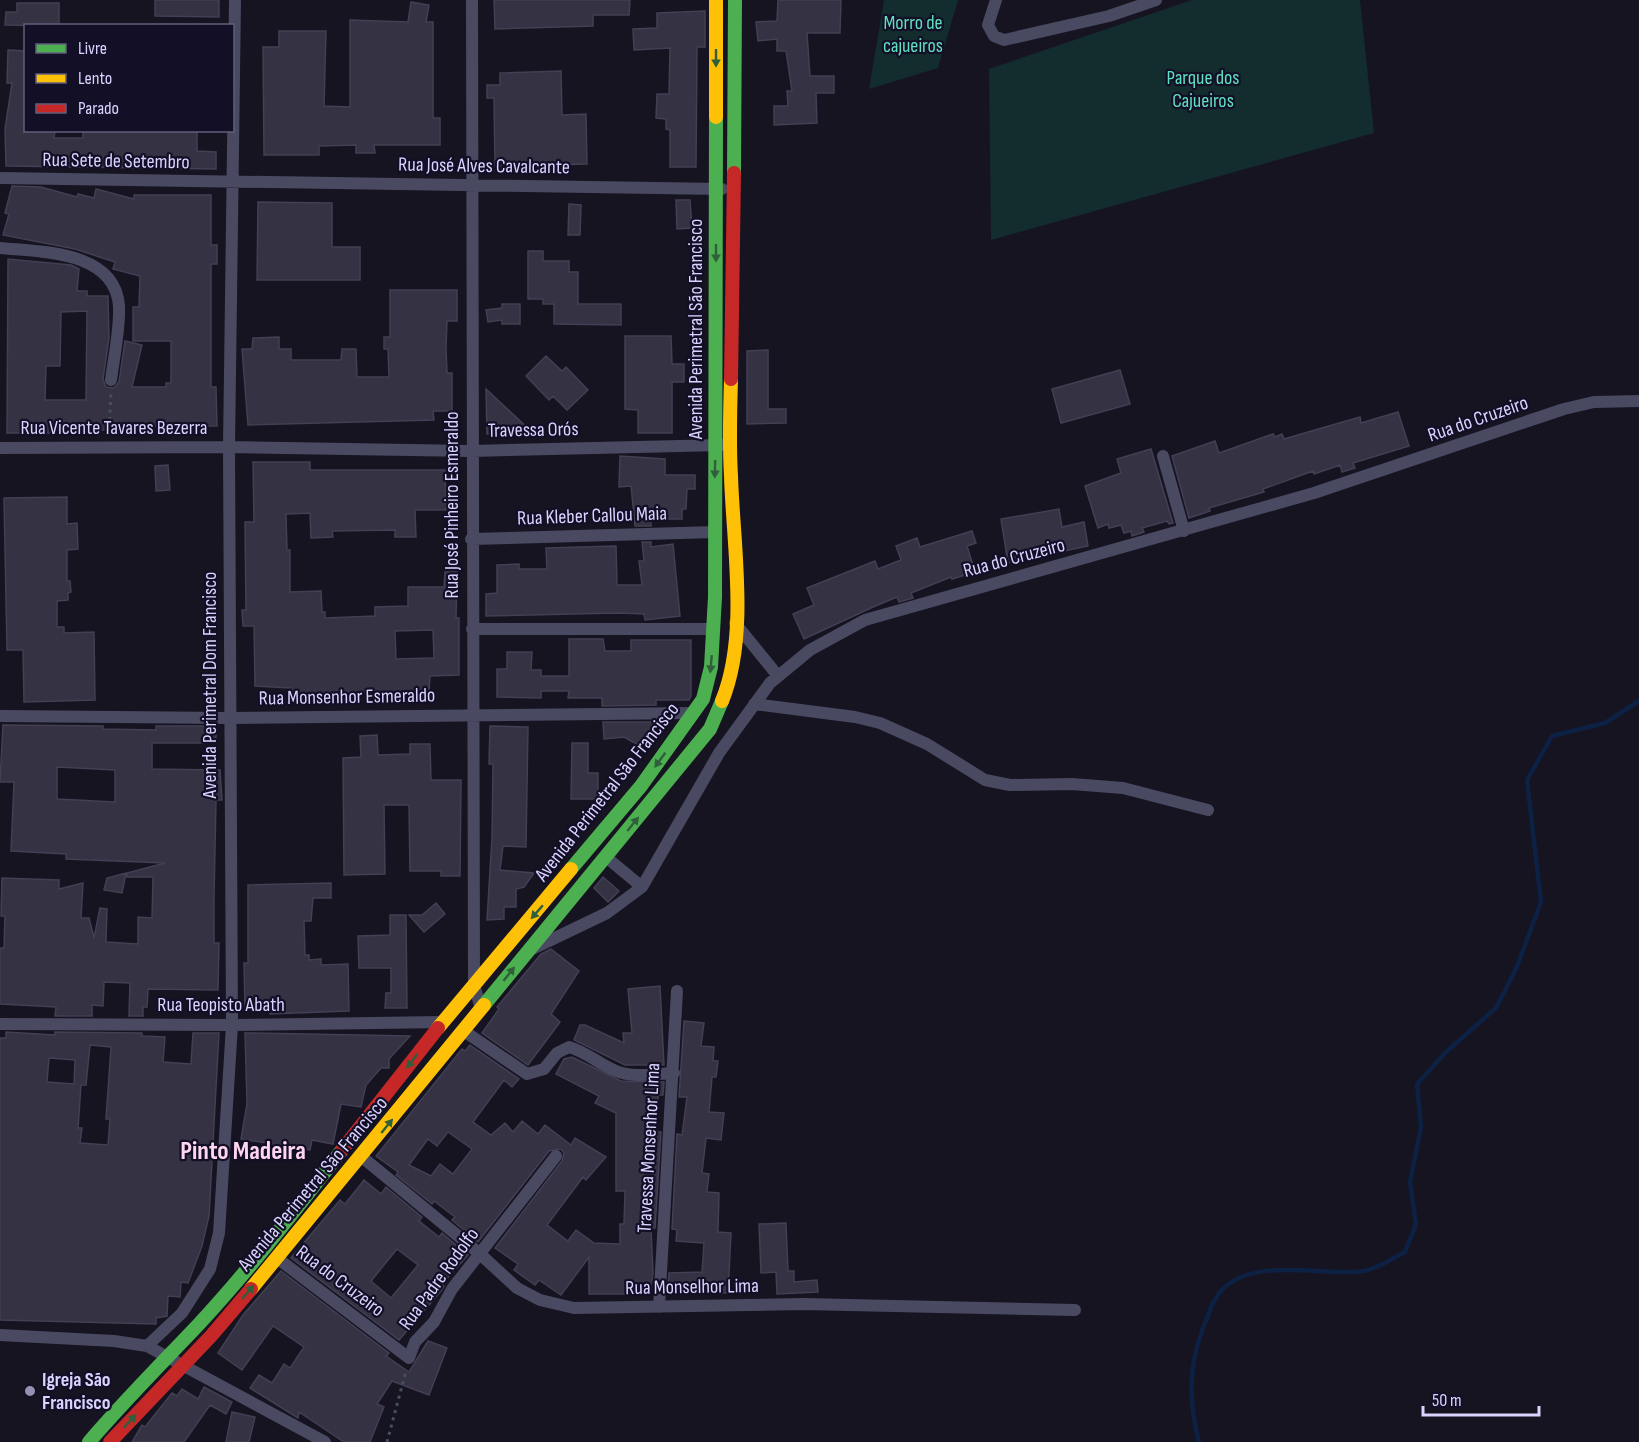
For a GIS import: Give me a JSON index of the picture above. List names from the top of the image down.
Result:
{
  "streets": {
    "main road": ["Avenida Perimetral São Francisco"],
    "street": [
      "Rua Sete de Setembro",
      "Rua José Alves Cavalcante",
      "Rua do Cruzeiro",
      "Rua Vicente Tavares Bezerra",
      "Travessa Orós",
      "Rua José Pinheiro Esmeraldo",
      "Rua Kleber Callou Maia",
      "Avenida Perimetral Dom Francisco",
      "Rua Monsenhor Esmeraldo",
      "Rua Teopisto Abath",
      "Travessa Monsenhor Lima",
      "Rua Padre Rodolfo",
      "Rua Monselhor Lima"
    ]
  },
  "crossings": [
    ["Rua Sete de Setembro", "Rua José Alves Cavalcante"],
    ["Rua Sete de Setembro", "Avenida Perimetral Dom Francisco"],
    ["Rua José Alves Cavalcante", "Avenida Perimetral São Francisco"],
    ["Rua José Alves Cavalcante", "Rua José Pinheiro Esmeraldo"],
    ["Rua José Alves Cavalcante", "Avenida Perimetral Dom Francisco"],
    ["Avenida Perimetral São Francisco", "Rua do Cruzeiro"],
    ["Avenida Perimetral São Francisco", "Travessa Orós"],
    ["Avenida Perimetral São Francisco", "Rua José Pinheiro Esmeraldo"],
    ["Avenida Perimetral São Francisco", "Rua Kleber Callou Maia"],
    ["Avenida Perimetral São Francisco", "Rua Monsenhor Esmeraldo"],
    ["Avenida Perimetral São Francisco", "Rua Teopisto Abath"],
    ["Avenida Perimetral São Francisco", "Rua Monselhor Lima"],
    ["Rua do Cruzeiro", "Rua Padre Rodolfo"],
    ["Rua Vicente Tavares Bezerra", "Travessa Orós"],
    ["Rua Vicente Tavares Bezerra", "Avenida Perimetral Dom Francisco"],
    ["Travessa Orós", "Rua José Pinheiro Esmeraldo"],
    ["Travessa Orós", "Avenida Perimetral Dom Francisco"],
    ["Rua José Pinheiro Esmeraldo", "Rua Kleber Callou Maia"],
    ["Rua José Pinheiro Esmeraldo", "Rua Monsenhor Esmeraldo"],
    ["Avenida Perimetral Dom Francisco", "Rua Monsenhor Esmeraldo"],
    ["Avenida Perimetral Dom Francisco", "Rua Teopisto Abath"],
    ["Travessa Monsenhor Lima", "Rua Monselhor Lima"],
    ["Rua Padre Rodolfo", "Rua Monselhor Lima"]
  ],
  "districts": ["Pinto Madeira"],
  "parks": ["Morro de cajueiros", "Parque dos Cajueiros"],
  "places": ["Igreja São Francisco"],
  "legend": ["Livre", "Lento", "Parado"],
  "scale_bar": "50 m"
}
